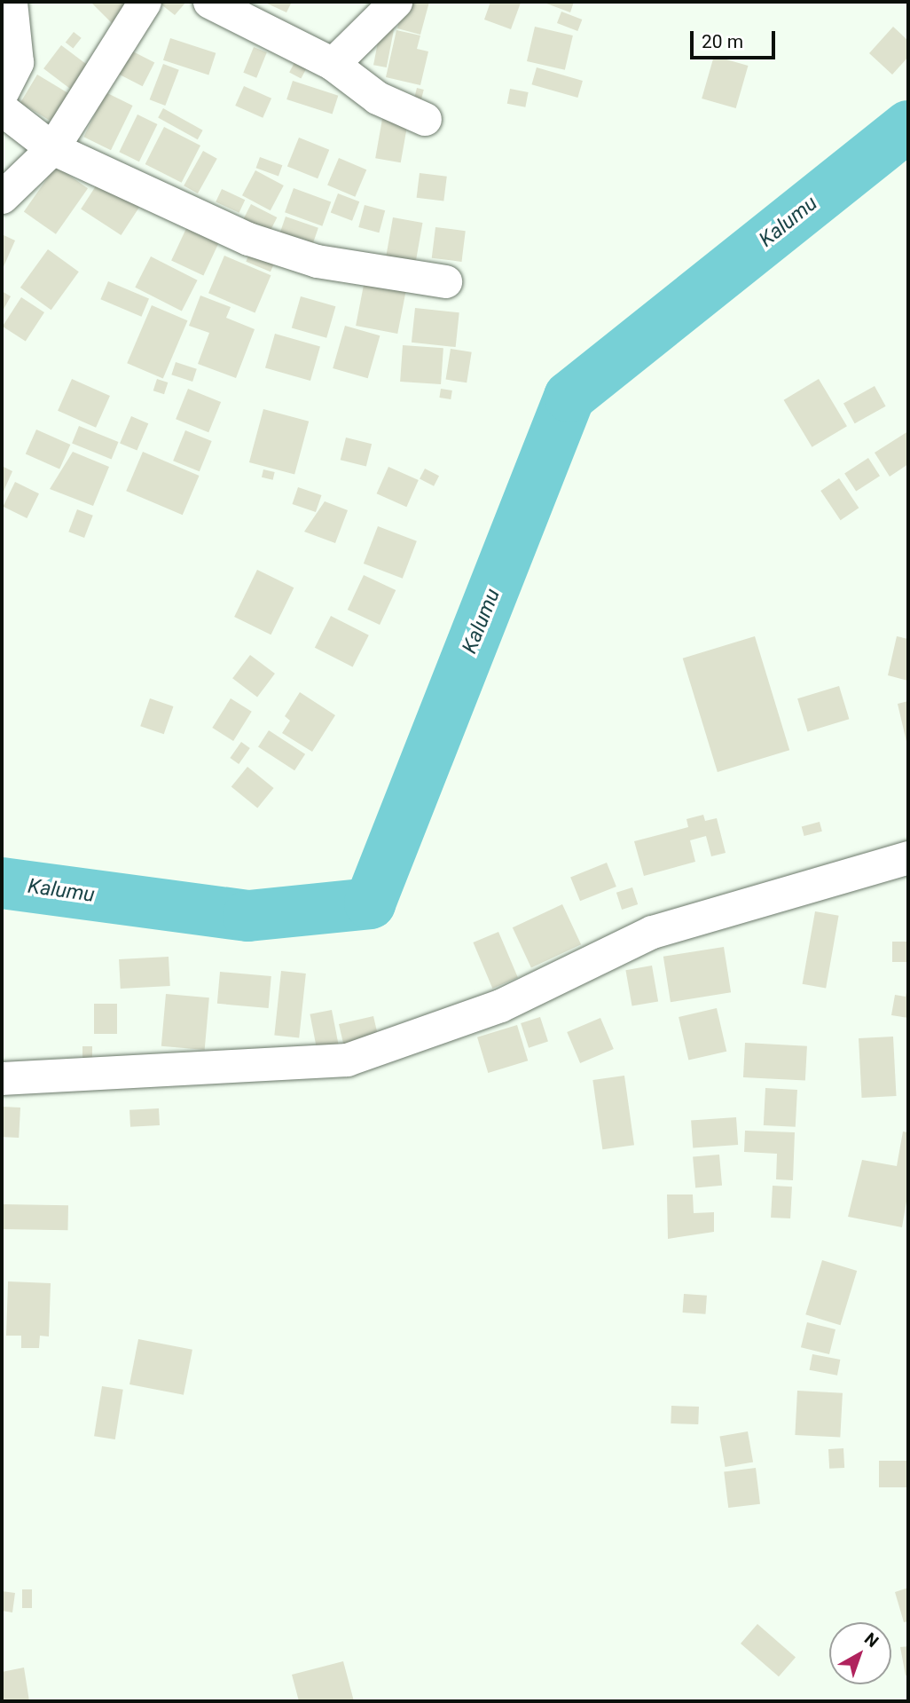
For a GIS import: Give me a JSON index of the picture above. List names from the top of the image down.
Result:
{
  "water": ["Kalumu"],
  "scale_bar": "20 m",
  "north": "top right"
}
